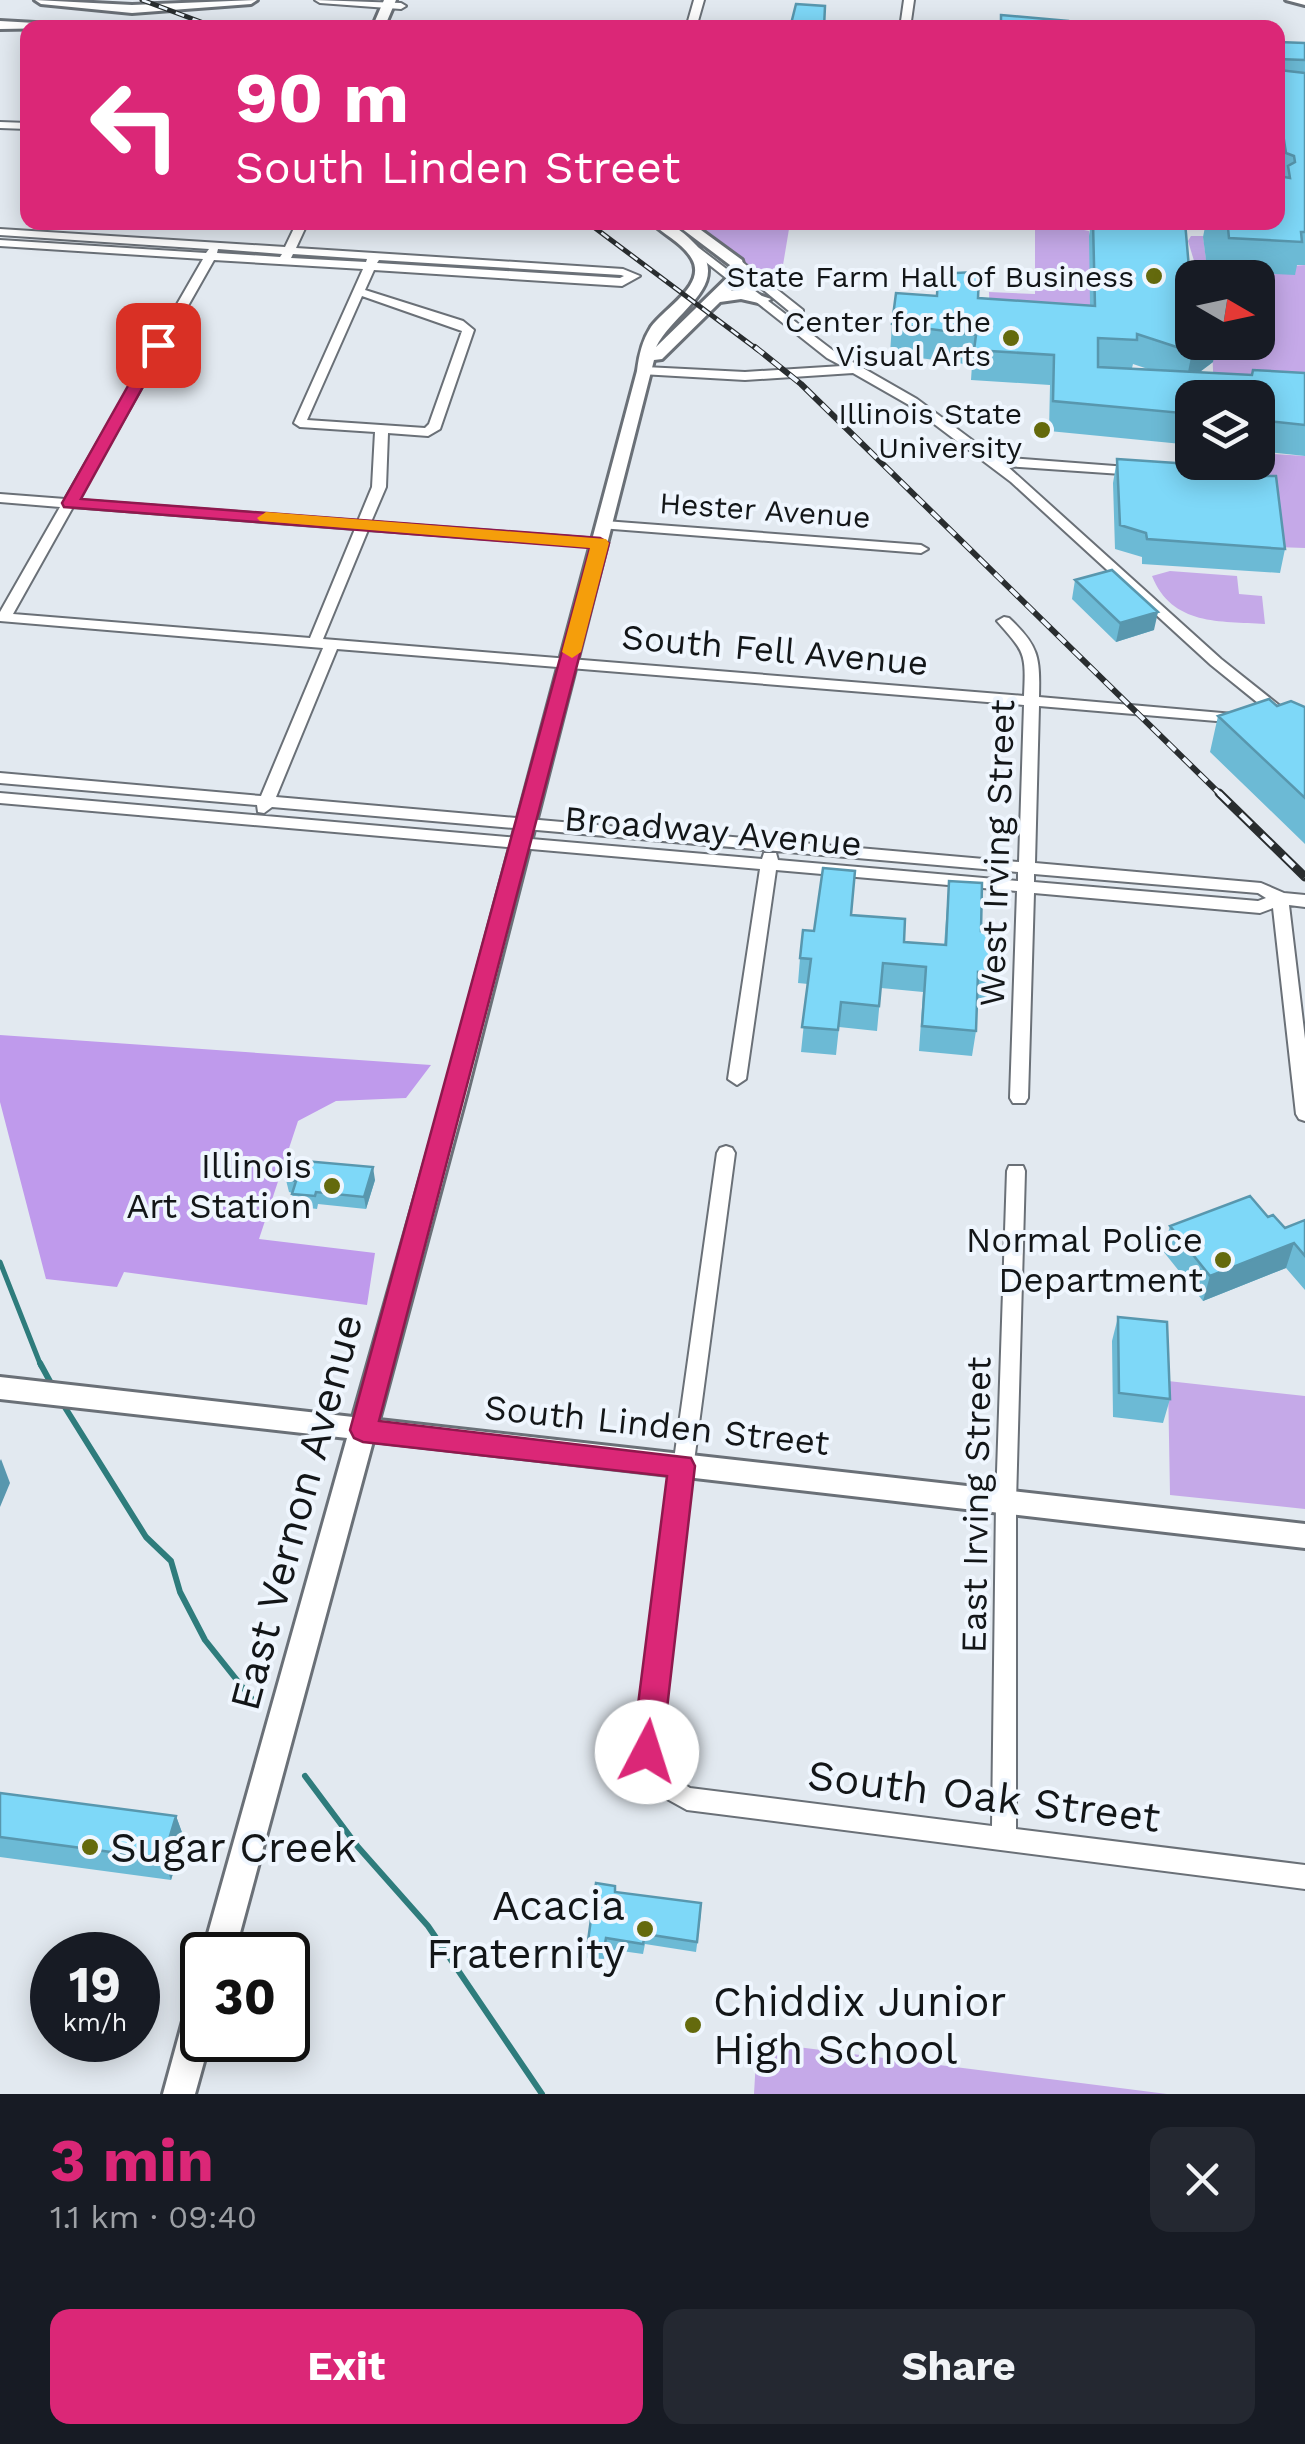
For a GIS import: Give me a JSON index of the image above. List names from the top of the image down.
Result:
{
  "streets": {
    "main road": ["South Linden Street", "East Vernon Avenue"],
    "street": [
      "Hester Avenue",
      "South Fell Avenue",
      "Broadway Avenue",
      "West Irving Street",
      "East Irving Street",
      "South Oak Street"
    ]
  },
  "crossings": [
    ["Hester Avenue", "East Vernon Avenue"],
    ["South Fell Avenue", "West Irving Street"],
    ["South Fell Avenue", "East Vernon Avenue"],
    ["Broadway Avenue", "West Irving Street"],
    ["Broadway Avenue", "East Vernon Avenue"],
    ["South Linden Street", "East Irving Street"],
    ["South Linden Street", "East Vernon Avenue"],
    ["South Linden Street", "South Oak Street"],
    ["East Irving Street", "South Oak Street"]
  ],
  "places": [
    "State Farm Hall of Business",
    "Center for the Visual Arts",
    "Illinois State University",
    "Illinois Art Station",
    "Normal Police Department",
    "Sugar Creek",
    "Acacia Fraternity",
    "Chiddix Junior High School"
  ],
  "north": "right",
  "page": {
    "turn": ["90 m", "South Linden Street"],
    "speed": "19 km/h",
    "limit": "30",
    "heading": ["3 min", "1.1 km · 09:40"],
    "buttons": ["Exit", "Share"]
  }
}
